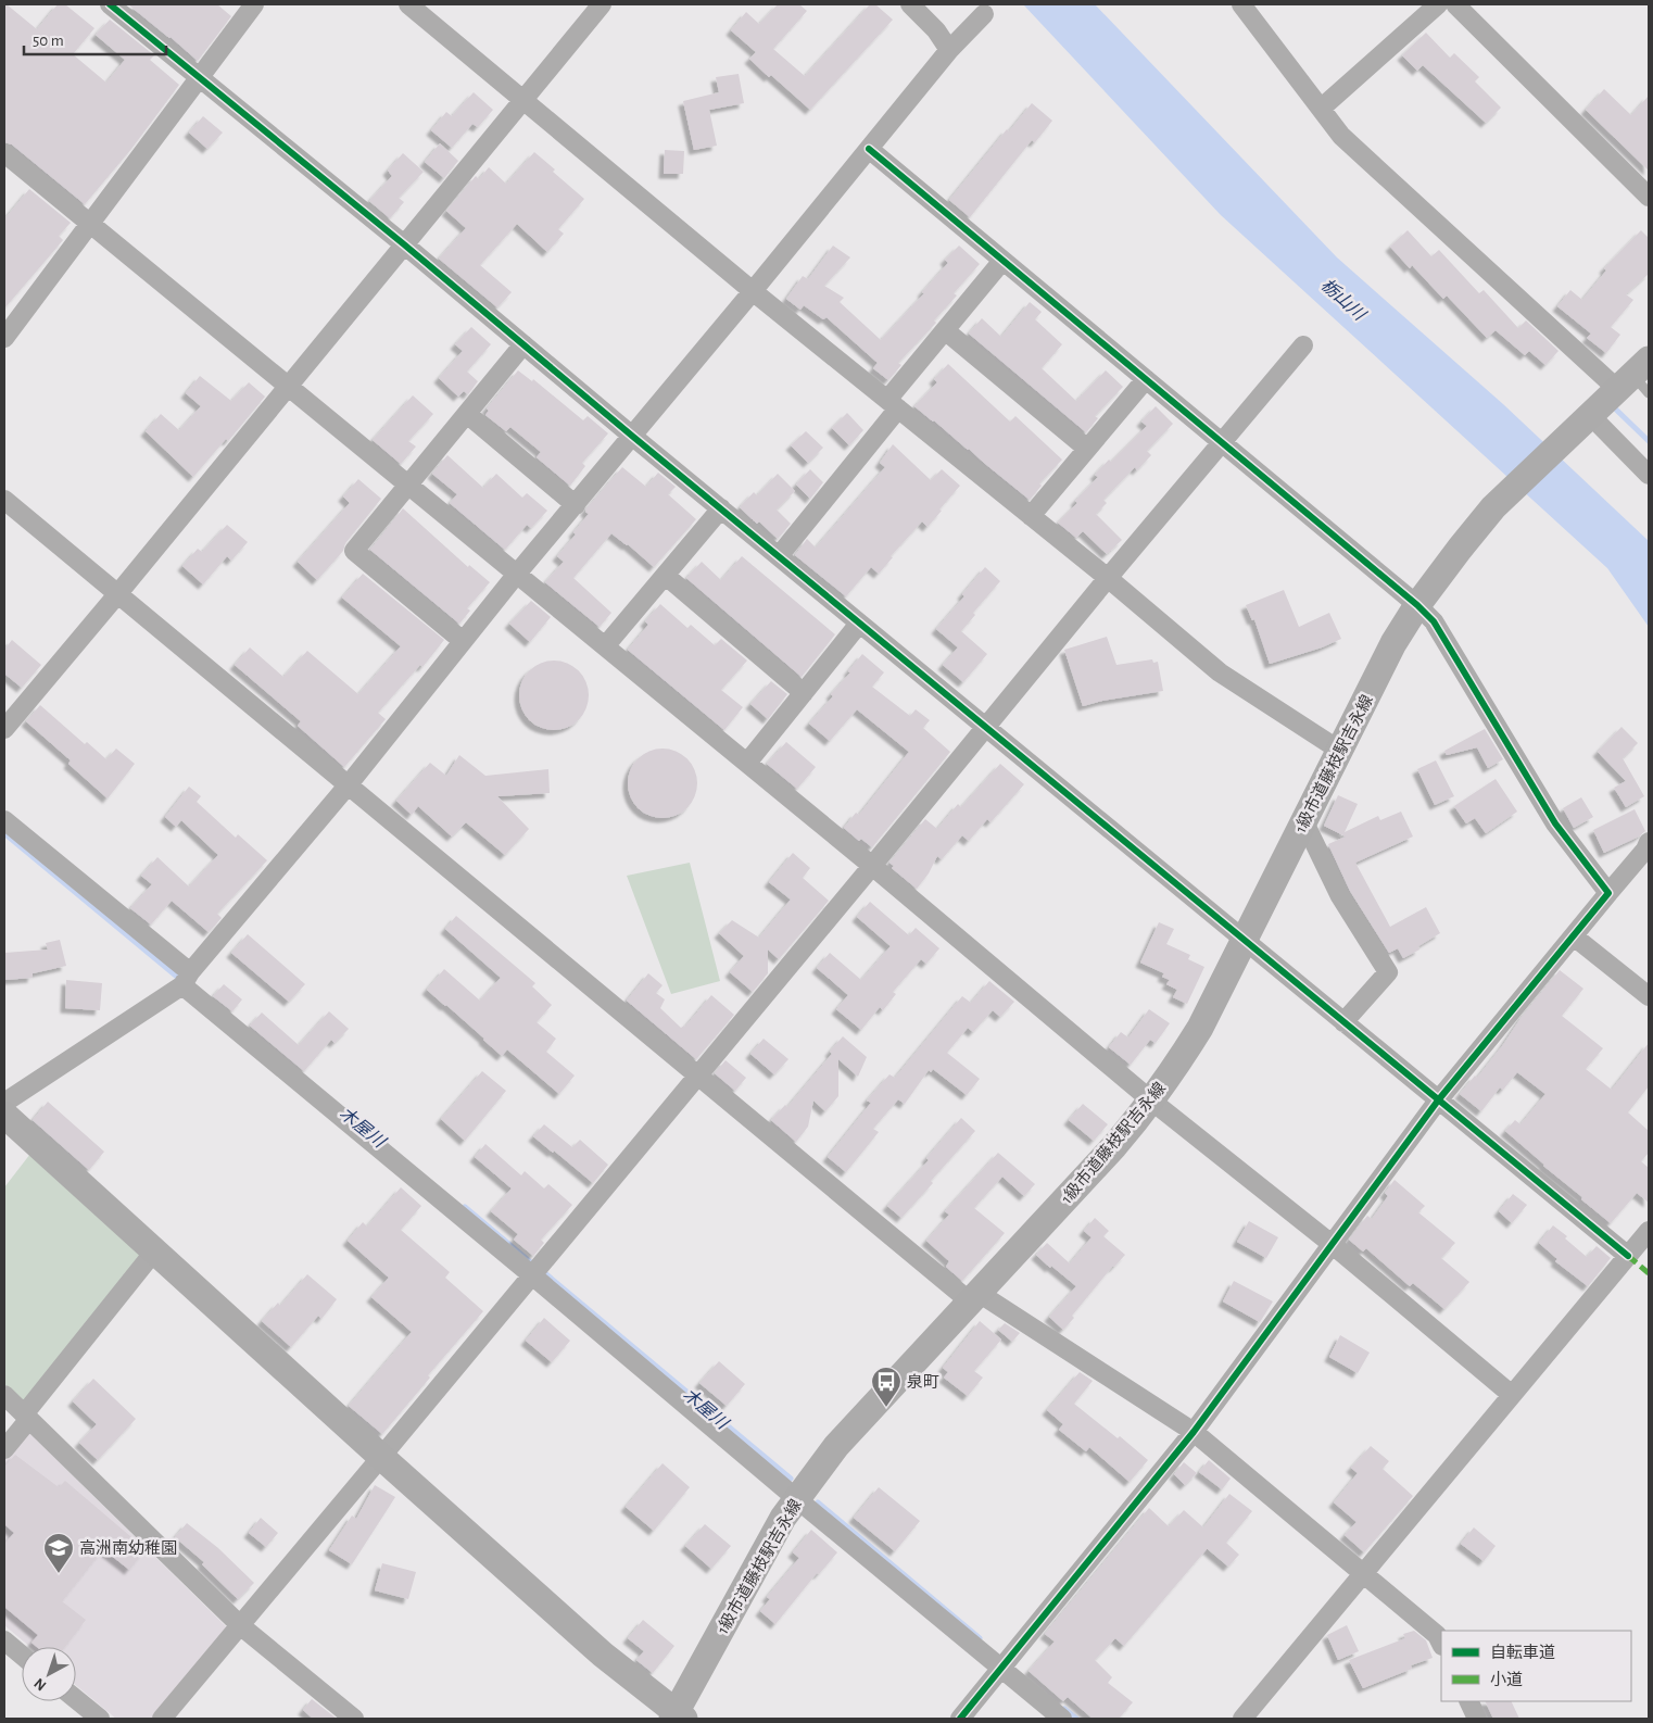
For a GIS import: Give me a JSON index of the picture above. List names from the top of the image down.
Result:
{
  "streets": {
    "street": ["1級市道藤枝駅吉永線"]
  },
  "water": ["栃山川", "木屋川"],
  "places": {
    "bus stop": ["泉町"],
    "school or university": ["高洲南幼稚園"]
  },
  "legend": ["自転車道", "小道"],
  "scale_bar": "50 m",
  "north": "bottom left"
}
